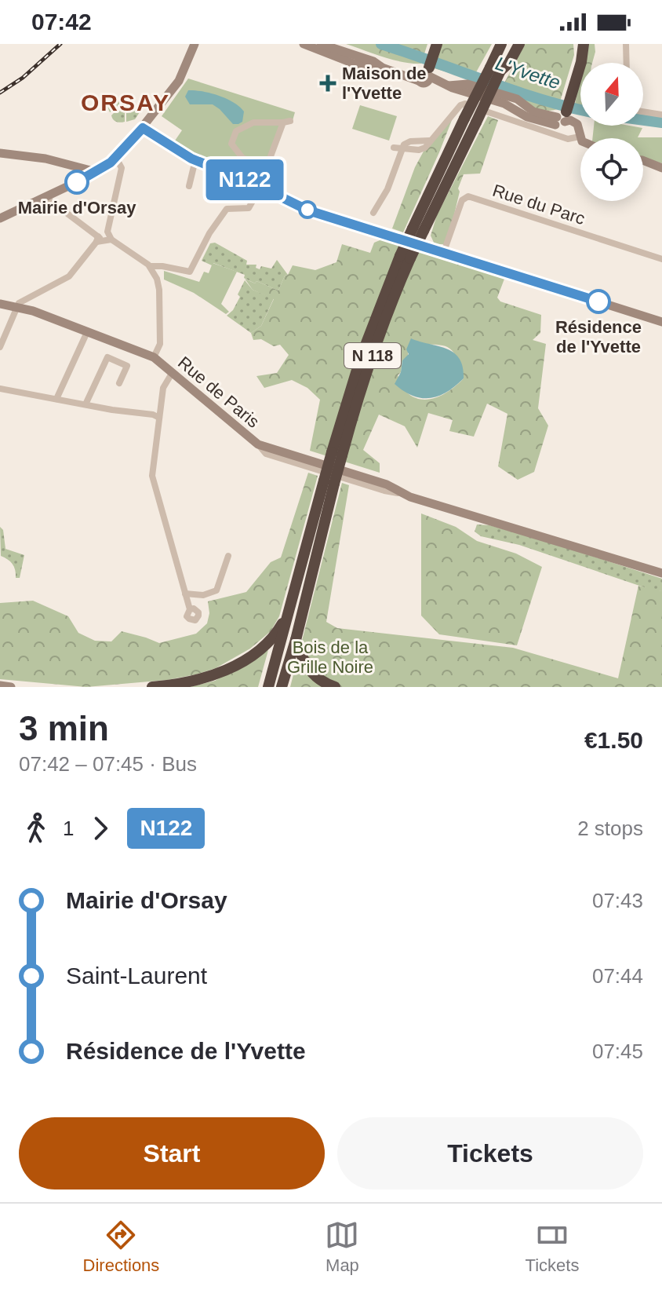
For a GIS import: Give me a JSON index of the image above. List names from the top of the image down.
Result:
{
  "streets": {
    "highway": ["N 118"],
    "main road": ["Rue de Paris"],
    "street": ["Rue du Parc"]
  },
  "districts": ["ORSAY"],
  "water": ["L'Yvette"],
  "parks": ["Bois de la Grille Noire"],
  "places": {
    "health": ["Maison de l'Yvette"],
    "other": ["Mairie d'Orsay", "Résidence de l'Yvette"]
  },
  "lines": ["bus line N122"],
  "north": "top",
  "page": {
    "status": "07:42",
    "on_map": "N122",
    "heading": ["3 min", "07:42 – 07:45 · Bus", "€1.50"],
    "legs": ["1", "N122", "2 stops"],
    "list": [
      {
        "name": "Mairie d'Orsay",
        "value": "07:43"
      },
      {
        "name": "Saint-Laurent",
        "value": "07:44"
      },
      {
        "name": "Résidence de l'Yvette",
        "value": "07:45"
      }
    ],
    "buttons": ["Start", "Tickets"],
    "tabs": ["Directions", "Map", "Tickets"]
  }
}
